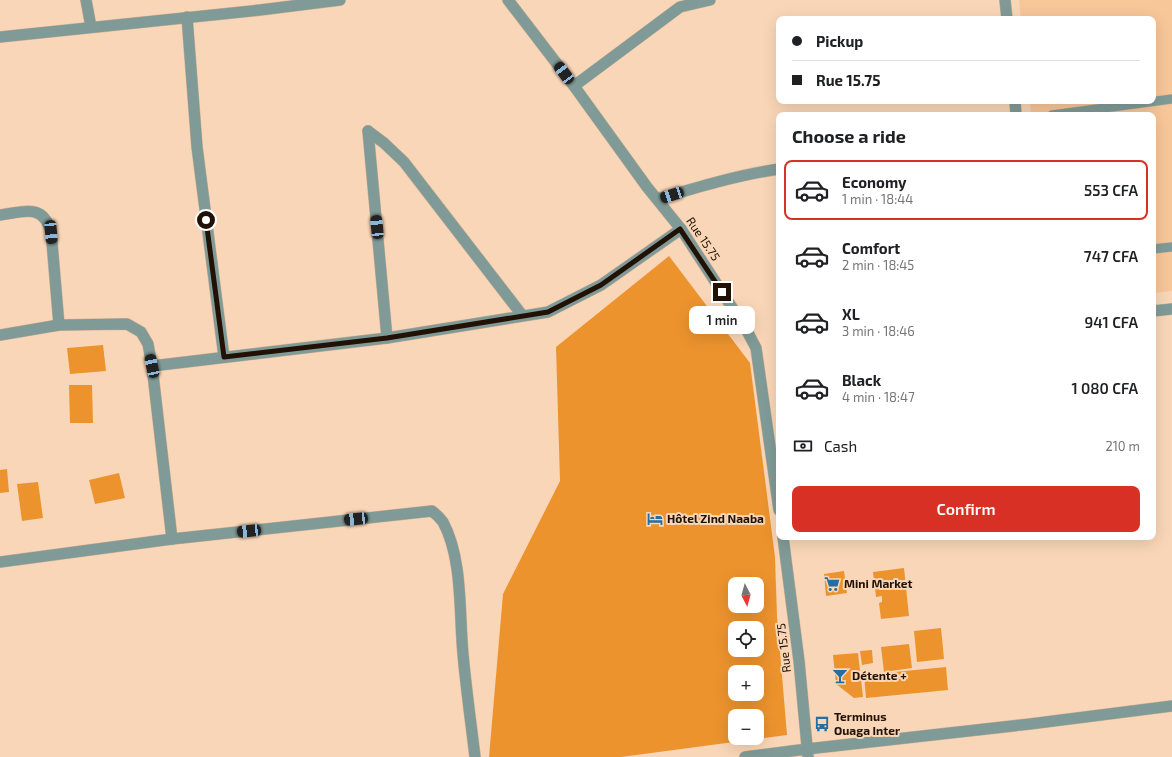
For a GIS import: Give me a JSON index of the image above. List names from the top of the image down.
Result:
{
  "streets": {
    "street": ["Rue 15.75"]
  },
  "places": {
    "hotel": ["Hôtel Zind Naaba"],
    "supermarket": ["Mini Market"],
    "bar": ["Détente +"],
    "bus stop": ["Terminus Ouaga Inter"]
  },
  "north": "bottom",
  "page": {
    "banner": ["Pickup", "Rue 15.75"],
    "heading": "Choose a ride",
    "list": [
      {
        "name": "Economy",
        "note": "1 min · 18:44",
        "value": "553 CFA"
      },
      {
        "name": "Comfort",
        "note": "2 min · 18:45",
        "value": "747 CFA"
      },
      {
        "name": "XL",
        "note": "3 min · 18:46",
        "value": "941 CFA"
      },
      {
        "name": "Black",
        "note": "4 min · 18:47",
        "value": "1 080 CFA"
      }
    ],
    "bubble": "1 min",
    "pay": ["Cash", "210 m"],
    "buttons": "Confirm",
    "map_buttons": ["+", "−"]
  }
}
